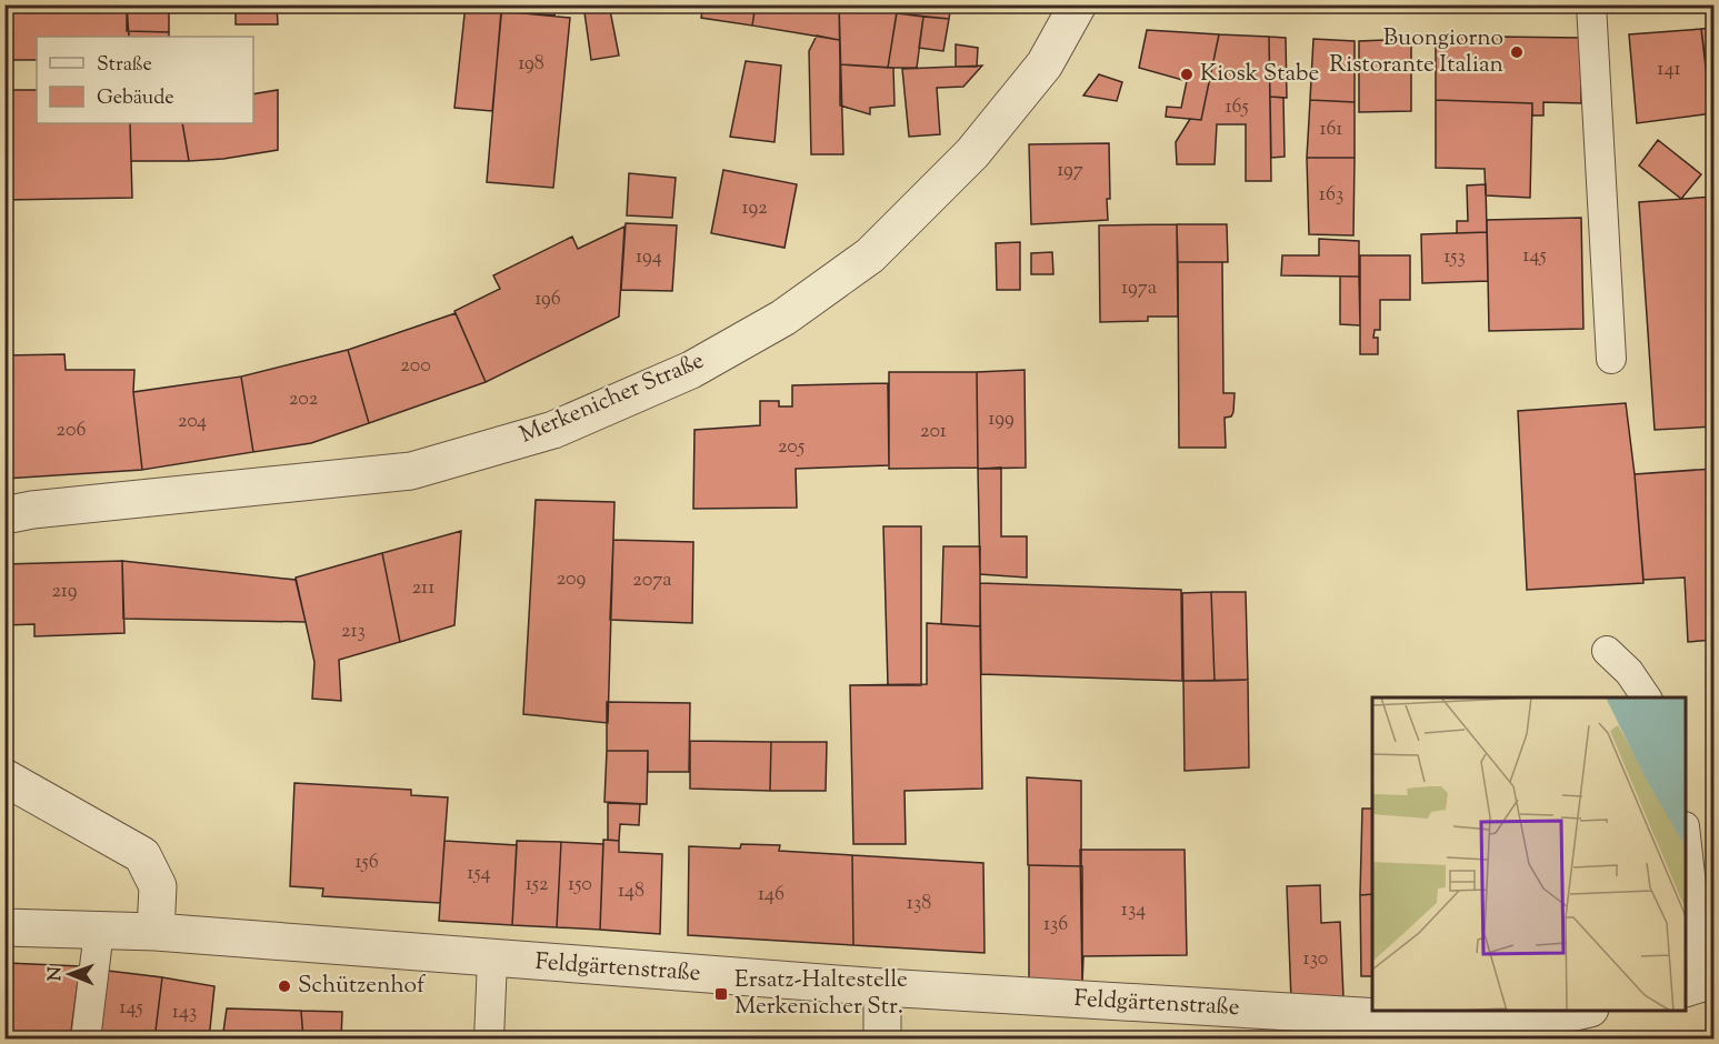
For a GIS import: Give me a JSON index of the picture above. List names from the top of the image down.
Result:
{
  "streets": {
    "street": ["Merkenicher Straße", "Feldgärtenstraße"]
  },
  "places": {
    "other": ["Buongiorno Ristorante Italian", "Kiosk Stabe", "Schützenhof"],
    "transit": ["Ersatz-Haltestelle Merkenicher Str."]
  },
  "house_numbers": [
    "198",
    "141",
    "165",
    "161",
    "197",
    "163",
    "192",
    "145",
    "194",
    "153",
    "197a",
    "196",
    "200",
    "202",
    "199",
    "204",
    "206",
    "201",
    "205",
    "209",
    "207a",
    "211",
    "219",
    "213",
    "156",
    "154",
    "152",
    "150",
    "148",
    "146",
    "138",
    "134",
    "136",
    "130",
    "145",
    "143"
  ],
  "legend": ["Straße", "Gebäude"],
  "north": "left"
}
